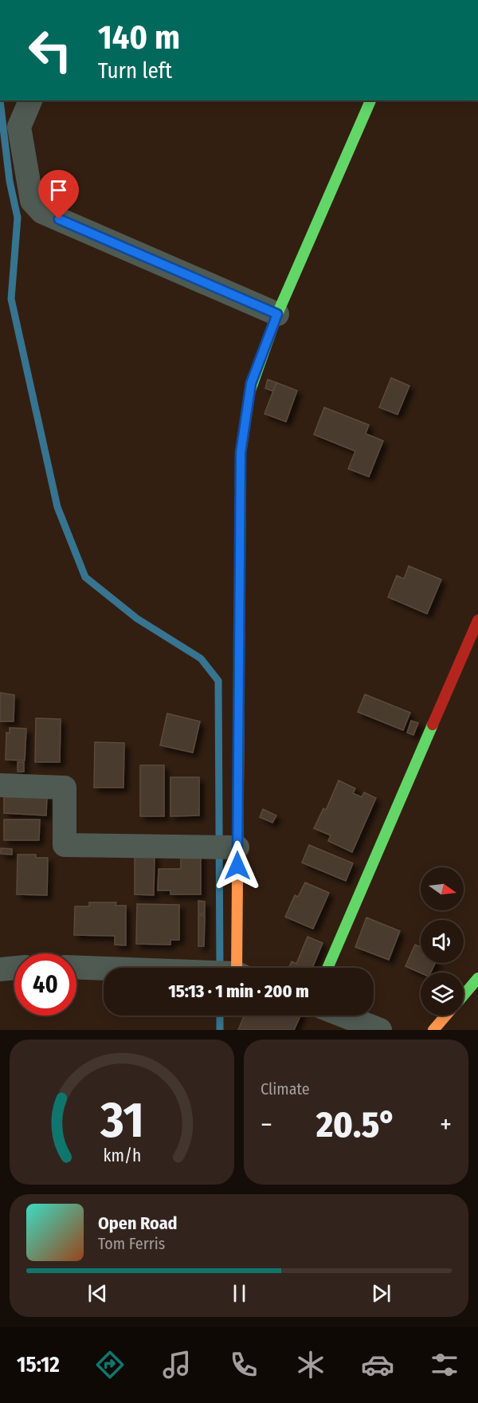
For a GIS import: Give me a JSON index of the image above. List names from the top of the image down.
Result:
{
  "north": "right",
  "page": {
    "turn": ["140 m", "Turn left"],
    "limit": "40",
    "trip": "15:13 · 1 min · 200 m",
    "tile": "Climate",
    "heat": ["−", "20.5°", "+"],
    "song": ["Open Road", "Tom Ferris"],
    "tabs": "15:12",
    "gauge": ["31", "km/h"]
  }
}
